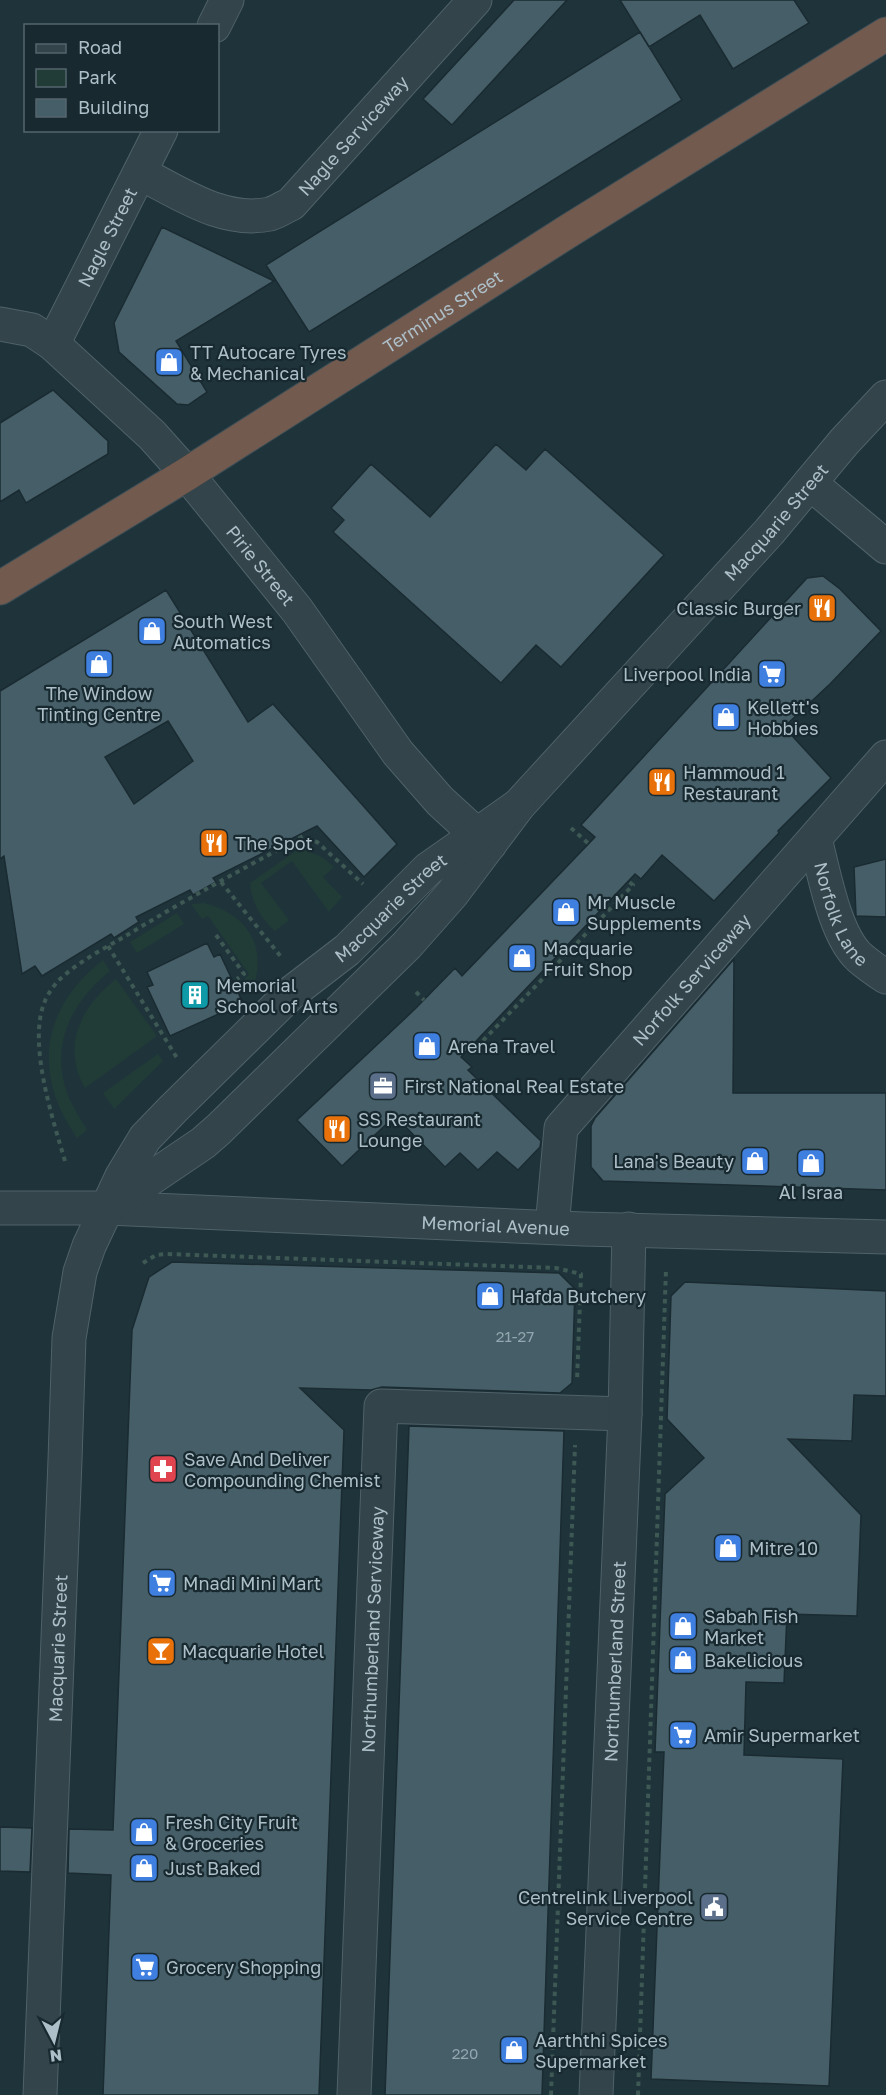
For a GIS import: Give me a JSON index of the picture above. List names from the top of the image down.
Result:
{
  "streets": {
    "highway": ["Terminus Street"],
    "street": [
      "Nagle Serviceway",
      "Nagle Street",
      "Macquarie Street",
      "Pirie Street",
      "Norfolk Lane",
      "Norfolk Serviceway",
      "Memorial Avenue",
      "Northumberland Serviceway",
      "Northumberland Street"
    ]
  },
  "crossings": [
    ["Nagle Serviceway", "Nagle Street"],
    ["Nagle Street", "Pirie Street"],
    ["Terminus Street", "Pirie Street"],
    ["Macquarie Street", "Pirie Street"],
    ["Macquarie Street", "Memorial Avenue"],
    ["Norfolk Lane", "Norfolk Serviceway"],
    ["Norfolk Serviceway", "Memorial Avenue"],
    ["Memorial Avenue", "Northumberland Street"],
    ["Northumberland Serviceway", "Northumberland Street"]
  ],
  "places": {
    "shop": [
      "TT Autocare Tyres & Mechanical",
      "South West Automatics",
      "The Window Tinting Centre",
      "Kellett's Hobbies",
      "Mr Muscle Supplements",
      "Macquarie Fruit Shop",
      "Arena Travel",
      "Lana's Beauty",
      "Al Israa",
      "Hafda Butchery",
      "Mitre 10",
      "Sabah Fish Market",
      "Bakelicious",
      "Fresh City Fruit & Groceries",
      "Just Baked",
      "Aarththi Spices Supermarket"
    ],
    "restaurant": [
      "Classic Burger",
      "Hammoud 1 Restaurant",
      "The Spot",
      "SS Restaurant Lounge"
    ],
    "supermarket": [
      "Liverpool India",
      "Mnadi Mini Mart",
      "Amir Supermarket",
      "Grocery Shopping"
    ],
    "building": ["Memorial School of Arts"],
    "office": ["First National Real Estate"],
    "pharmacy": ["Save And Deliver Compounding Chemist"],
    "bar": ["Macquarie Hotel"],
    "public building": ["Centrelink Liverpool Service Centre"]
  },
  "house_numbers": ["21-27", "220"],
  "legend": ["Road", "Park", "Building"],
  "north": "bottom"
}
